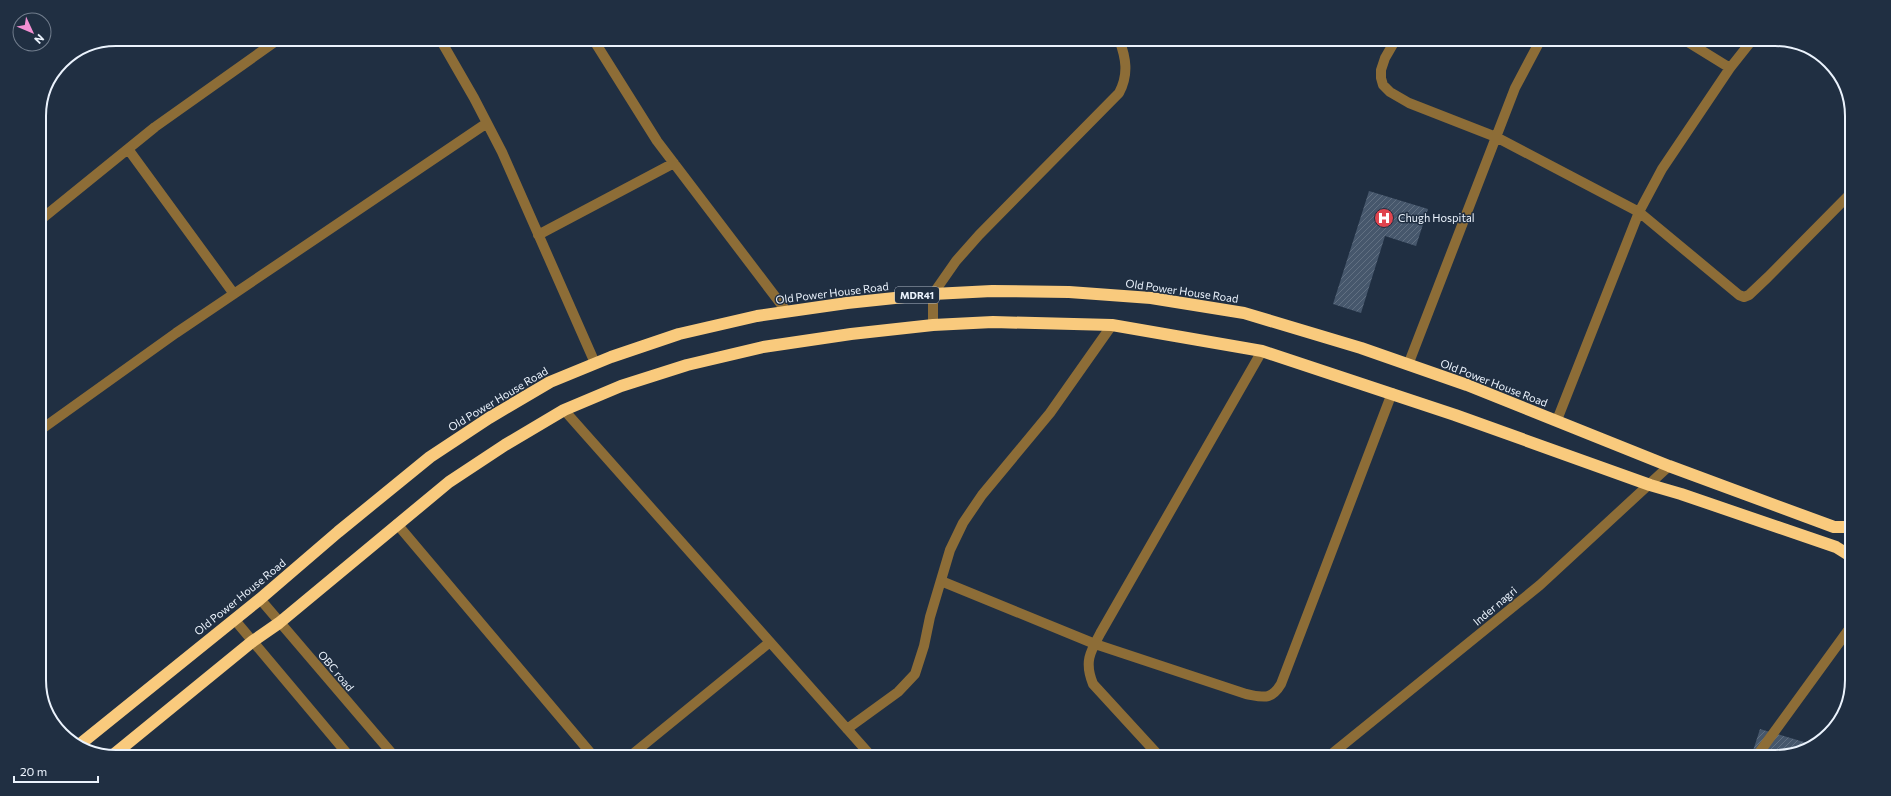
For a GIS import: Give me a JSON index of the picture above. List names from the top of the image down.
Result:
{
  "streets": {
    "highway": ["Old Power House Road", "MDR41"],
    "street": ["Inder nagri", "OBC road"]
  },
  "crossings": [
    ["Old Power House Road", "Inder nagri"],
    ["Old Power House Road", "OBC road"]
  ],
  "places": {
    "hospital": ["Chugh Hospital"]
  },
  "scale_bar": "20 m",
  "north": "bottom right"
}
